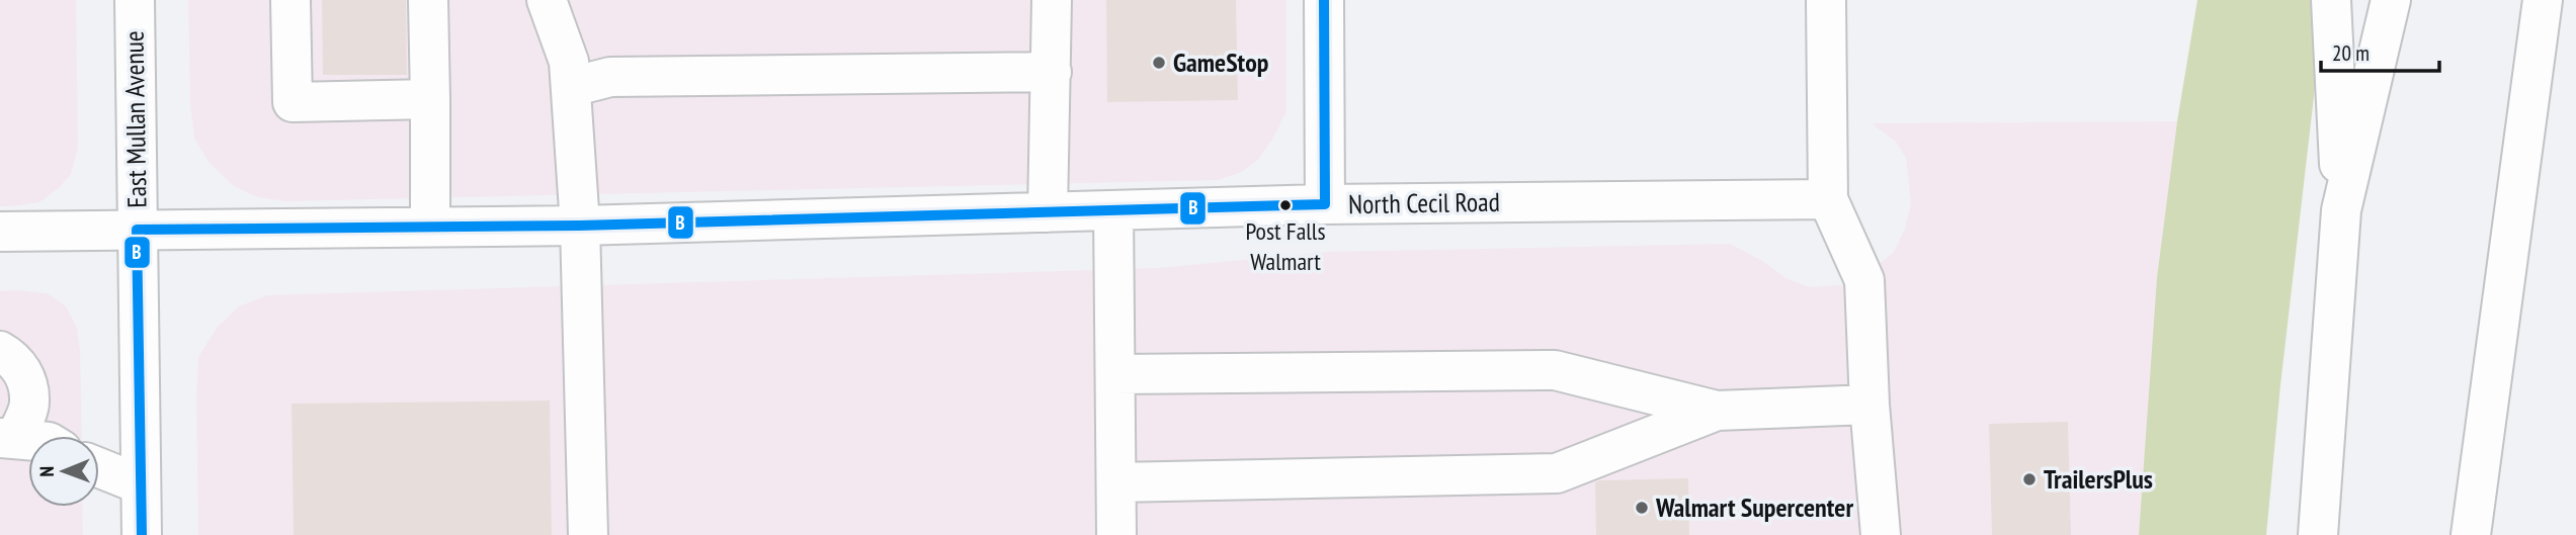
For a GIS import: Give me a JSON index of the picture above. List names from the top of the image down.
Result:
{
  "streets": {
    "main road": ["East Mullan Avenue", "North Cecil Road"]
  },
  "crossings": [
    ["East Mullan Avenue", "North Cecil Road"]
  ],
  "places": [
    "GameStop",
    "Post Falls Walmart",
    "TrailersPlus",
    "Walmart Supercenter"
  ],
  "lines": ["transit line B"],
  "scale_bar": "20 m",
  "north": "left"
}
